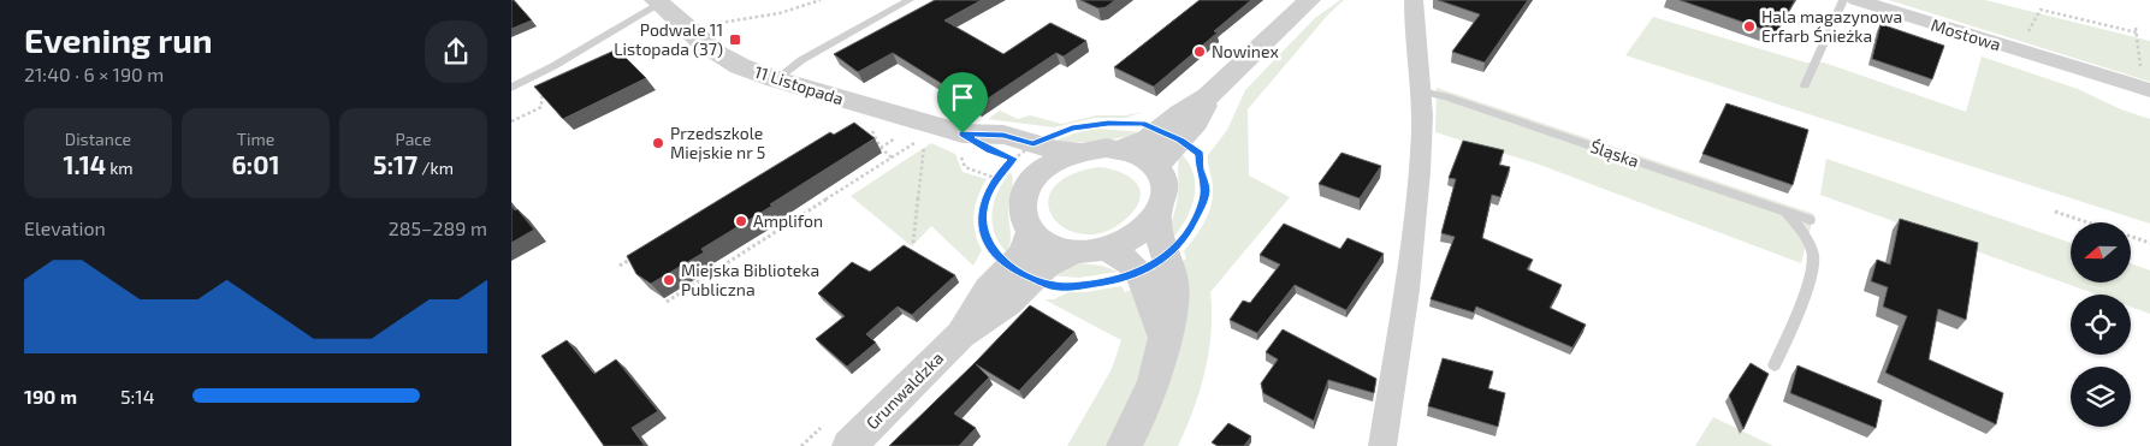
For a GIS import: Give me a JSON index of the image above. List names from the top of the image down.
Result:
{
  "streets": {
    "street": ["Mostowa", "11 Listopada", "Grunwaldzka"],
    "lane": ["Śląska"]
  },
  "crossings": [
    ["11 Listopada", "Grunwaldzka"]
  ],
  "places": {
    "other": [
      "Hala magazynowa Erfarb Śnieżka",
      "Nowinex",
      "Przedszkole Miejskie nr 5",
      "Amplifon",
      "Miejska Biblioteka Publiczna"
    ],
    "transit": ["Podwale 11 Listopada (37)"]
  },
  "north": "left",
  "page": {
    "heading": ["Evening run", "21:40 · 6 × 190 m"],
    "stats": [
      ["Distance", "1.14 km"],
      ["Time", "6:01"],
      ["Pace", "5:17 /km"]
    ],
    "chart": ["Elevation", "285–289 m"],
    "list": [
      {
        "name": "190 m",
        "note": "5:14"
      }
    ]
  }
}
